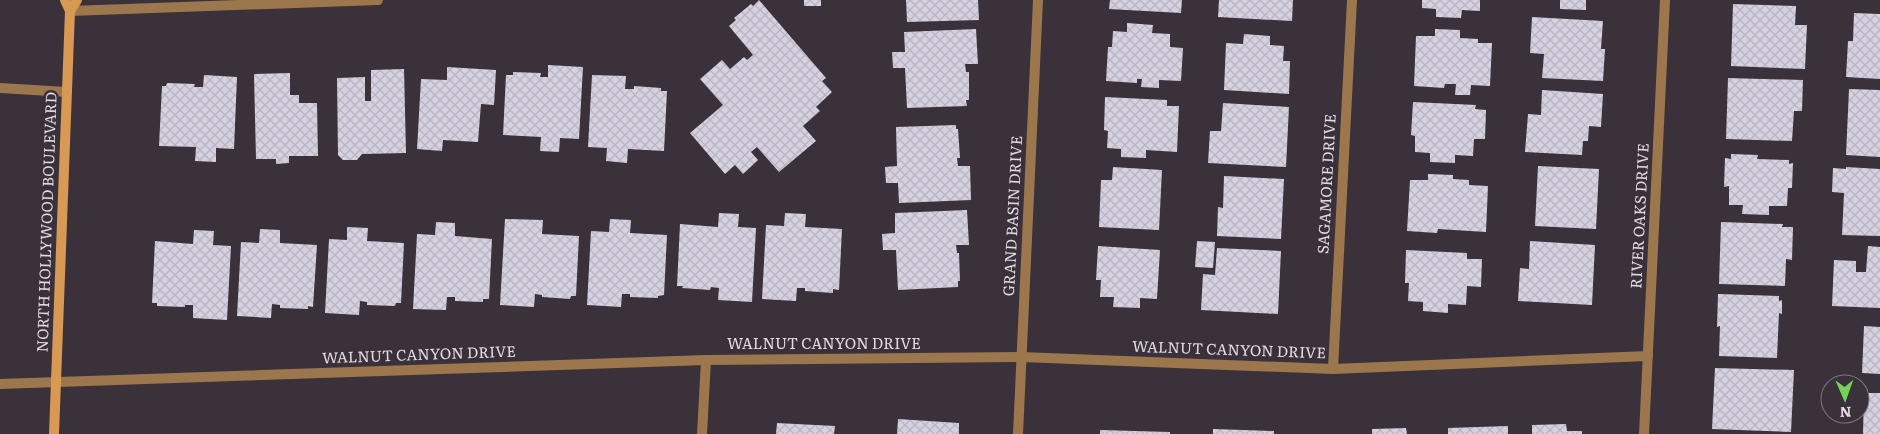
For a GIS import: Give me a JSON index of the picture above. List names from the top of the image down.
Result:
{
  "streets": {
    "street": [
      "SAGAMORE DRIVE",
      "GRAND BASIN DRIVE",
      "RIVER OAKS DRIVE",
      "NORTH HOLLYWOOD BOULEVARD",
      "WALNUT CANYON DRIVE"
    ]
  },
  "crossings": [
    ["SAGAMORE DRIVE", "WALNUT CANYON DRIVE"],
    ["GRAND BASIN DRIVE", "WALNUT CANYON DRIVE"],
    ["RIVER OAKS DRIVE", "WALNUT CANYON DRIVE"],
    ["NORTH HOLLYWOOD BOULEVARD", "WALNUT CANYON DRIVE"]
  ],
  "north": "bottom"
}
